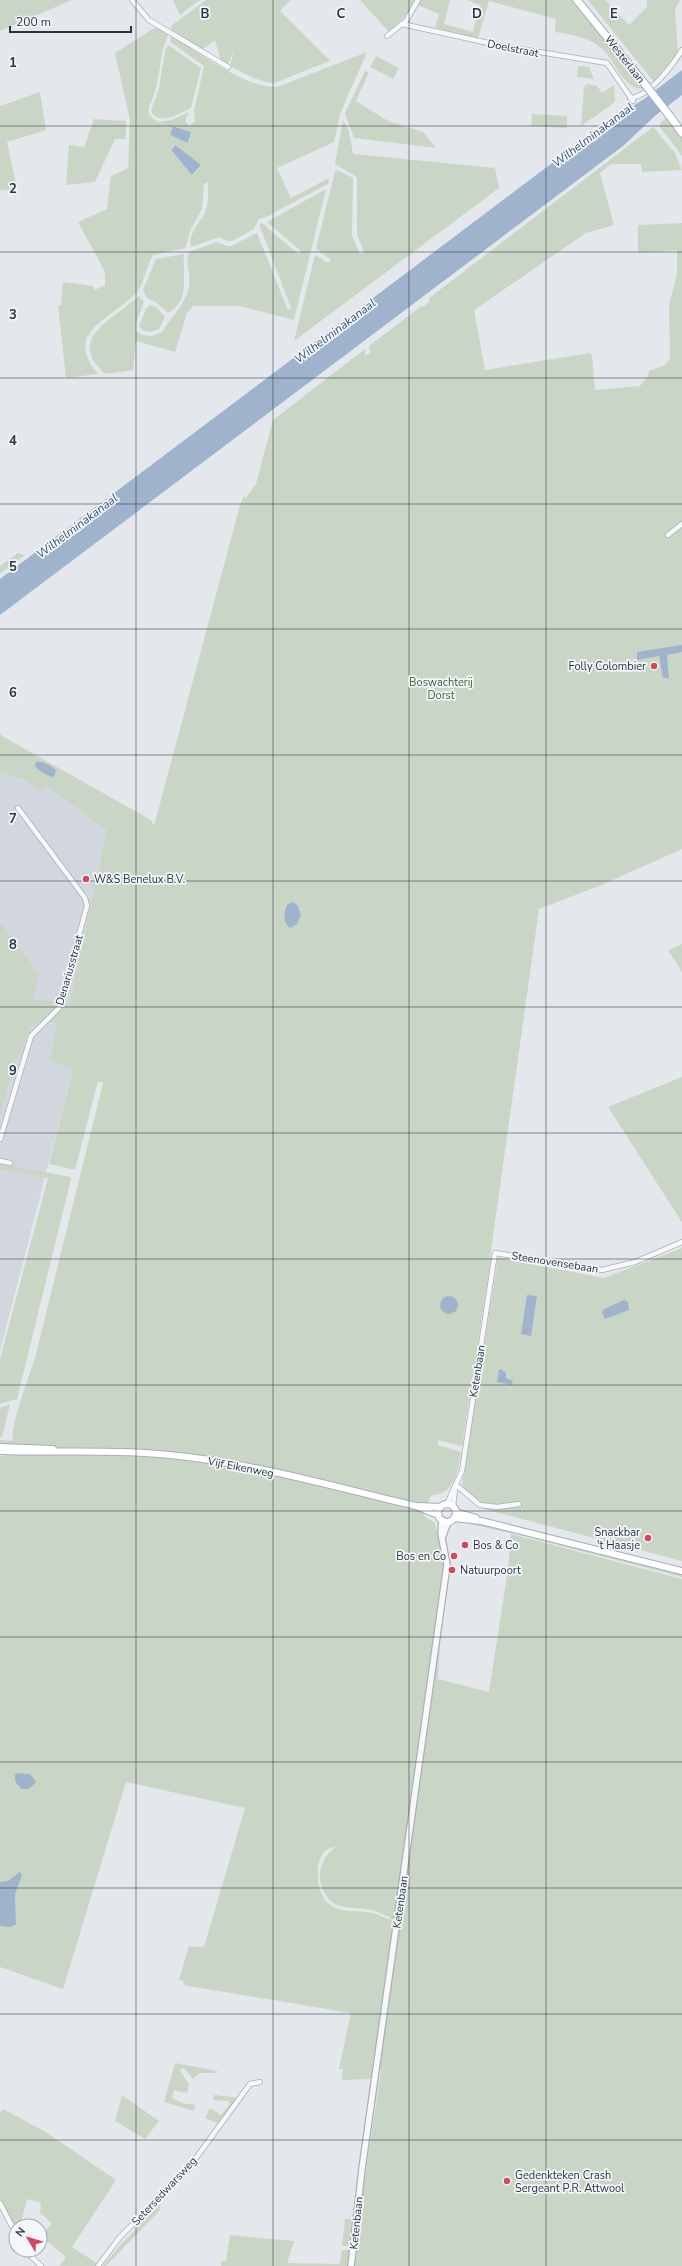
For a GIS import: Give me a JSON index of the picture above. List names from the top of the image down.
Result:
{
  "streets": {
    "main road": ["Westerlaan", "Vijf Eikenweg"],
    "street": [
      "Doelstraat",
      "Denariusstraat",
      "Steenovensebaan",
      "Ketenbaan",
      "Setersedwarsweg"
    ]
  },
  "crossings": [
    ["Steenovensebaan", "Ketenbaan"],
    ["Ketenbaan", "Vijf Eikenweg"]
  ],
  "water": ["Wilhelminakanaal"],
  "parks": ["Boswachterij Dorst"],
  "places": [
    "Folly Colombier",
    "W&S Benelux B.V.",
    "Snackbar 't Haasje",
    "Bos & Co",
    "Bos en Co",
    "Natuurpoort",
    "Gedenkteken Crash Sergeant P.R. Attwool"
  ],
  "scale_bar": "200 m",
  "north": "top left",
  "grid": {
    "columns": [
      "B",
      "C",
      "D",
      "E"
    ],
    "rows": [
      "1",
      "2",
      "3",
      "4",
      "5",
      "6",
      "7",
      "8",
      "9"
    ]
  }
}
